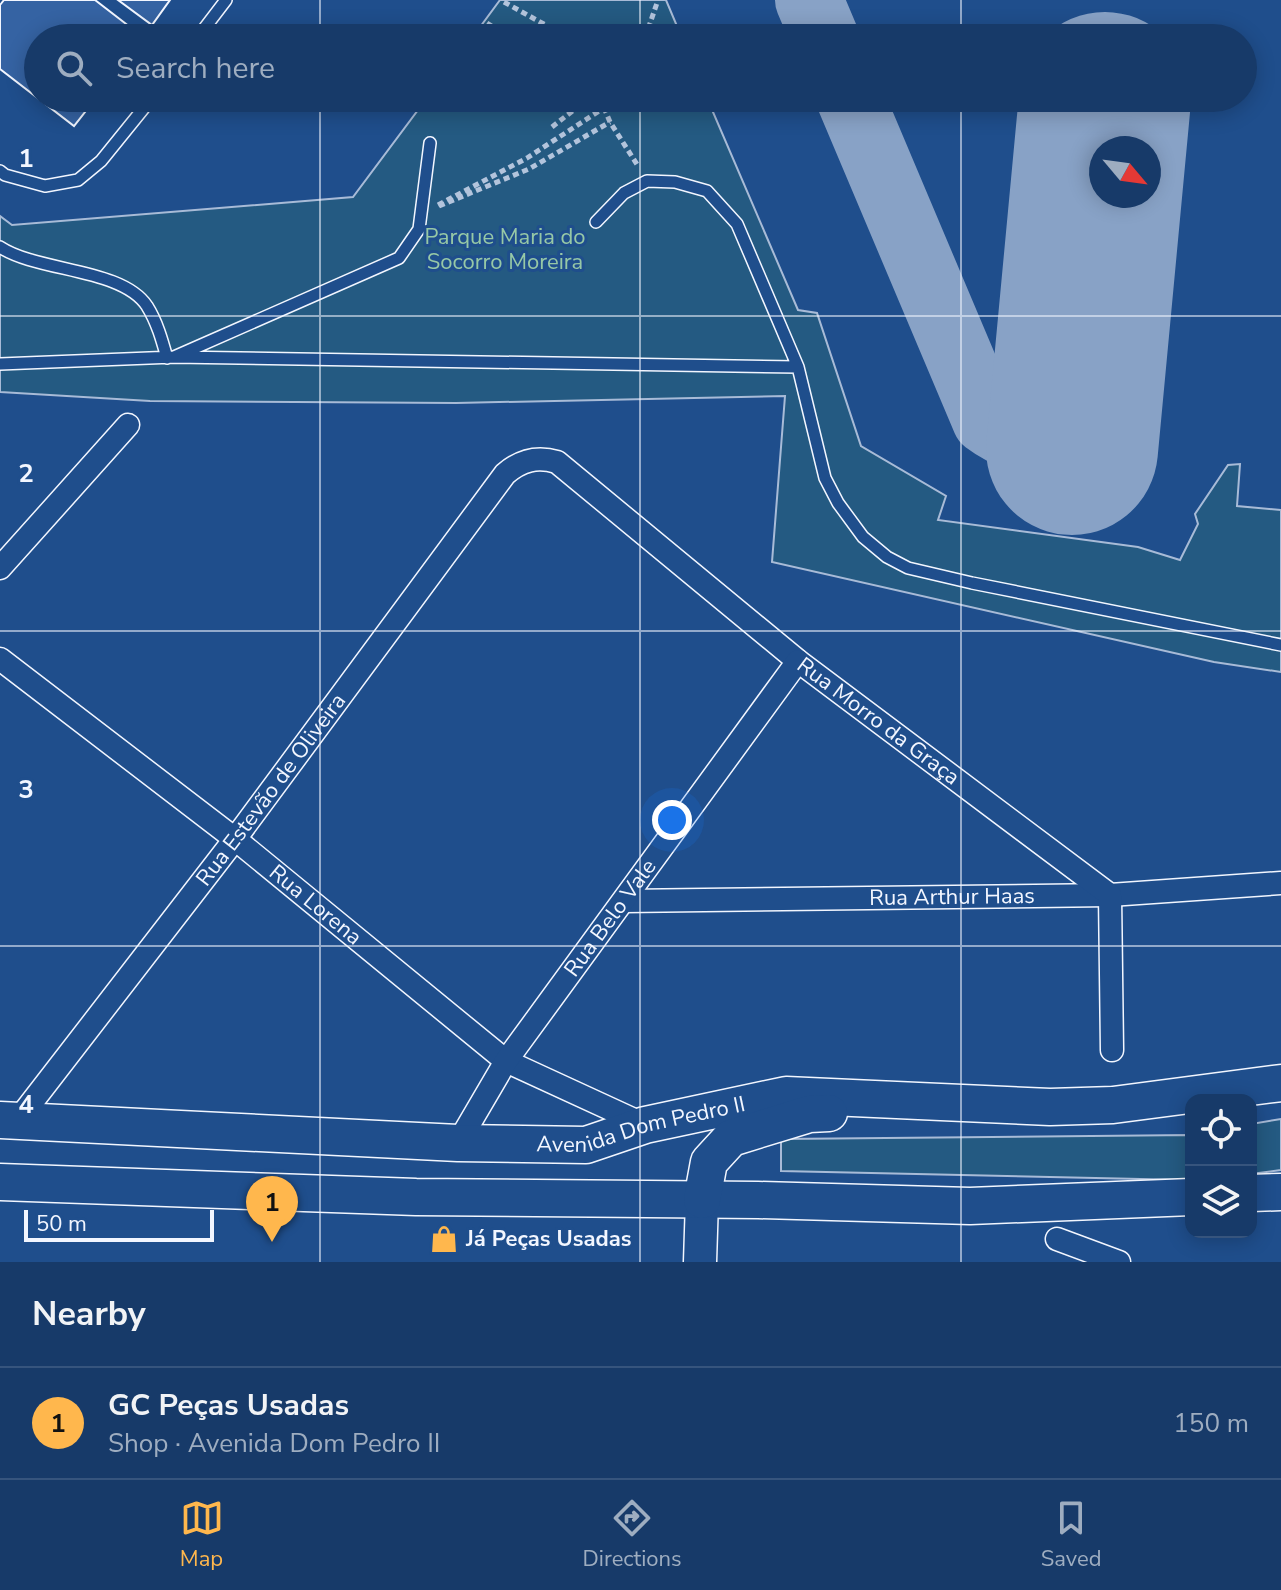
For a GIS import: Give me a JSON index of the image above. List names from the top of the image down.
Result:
{
  "streets": {
    "main road": ["Avenida Dom Pedro II"],
    "street": [
      "Rua Morro da Graça",
      "Rua Estevão de Oliveira",
      "Rua Arthur Haas",
      "Rua Lorena",
      "Rua Belo Vale"
    ]
  },
  "crossings": [
    ["Rua Morro da Graça", "Rua Estevão de Oliveira"],
    ["Rua Morro da Graça", "Rua Arthur Haas"],
    ["Rua Morro da Graça", "Rua Belo Vale"],
    ["Rua Estevão de Oliveira", "Rua Lorena"],
    ["Rua Estevão de Oliveira", "Avenida Dom Pedro II"],
    ["Rua Arthur Haas", "Rua Belo Vale"],
    ["Rua Lorena", "Rua Belo Vale"],
    ["Rua Lorena", "Avenida Dom Pedro II"],
    ["Rua Belo Vale", "Avenida Dom Pedro II"]
  ],
  "parks": ["Parque Maria do Socorro Moreira"],
  "places": {
    "shop": ["Já Peças Usadas"]
  },
  "scale_bar": "50 m",
  "north": "bottom right",
  "page": {
    "search": "Search here",
    "pins": "1",
    "scale": "50 m",
    "heading": "Nearby",
    "list": [
      {
        "mark": "1",
        "name": "GC Peças Usadas",
        "note": "Shop · Avenida Dom Pedro II",
        "value": "150 m"
      }
    ],
    "nav": ["Map", "Directions", "Saved"]
  },
  "grid": {
    "rows": [
      "1",
      "2",
      "3",
      "4"
    ]
  }
}
